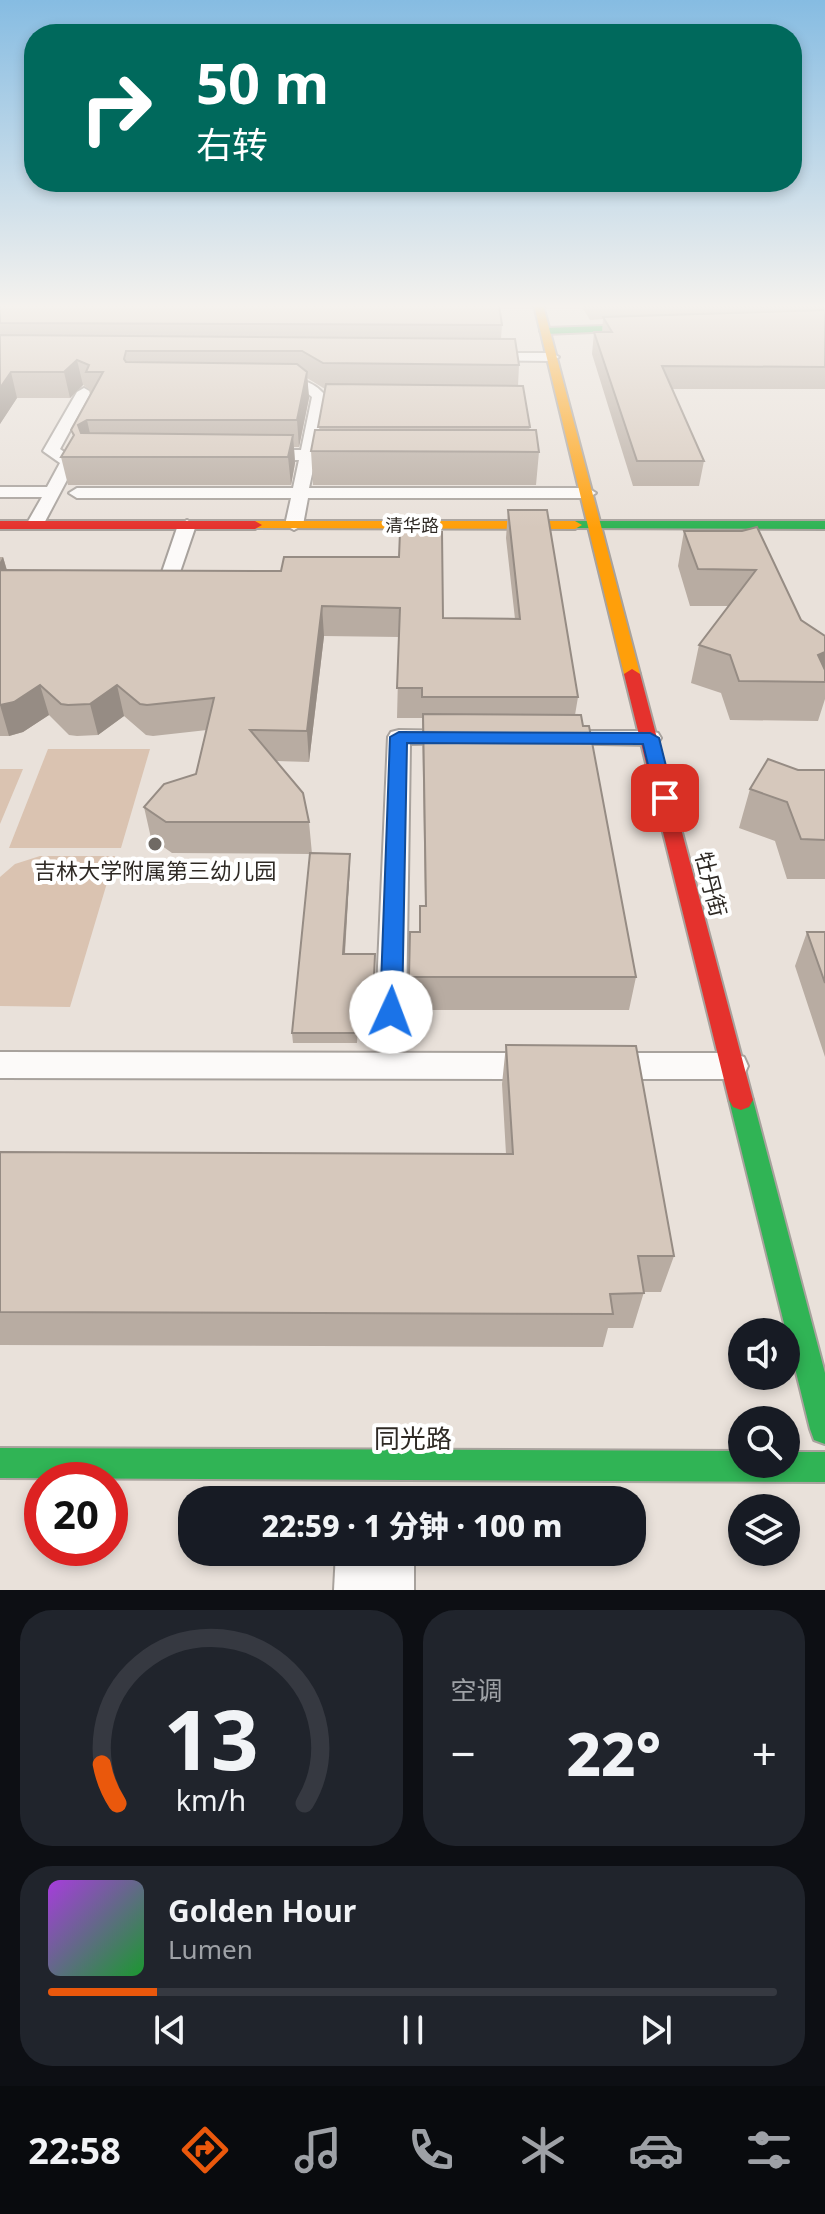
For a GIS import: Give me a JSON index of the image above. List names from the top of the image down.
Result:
{
  "streets": {
    "street": ["清华路", "牡丹街", "同光路"]
  },
  "crossings": [
    ["清华路", "牡丹街"]
  ],
  "places": ["吉林大学附属第三幼儿园"],
  "page": {
    "turn": ["50 m", "右转"],
    "limit": "20",
    "trip": "22:59 · 1 分钟 · 100 m",
    "tile": "空调",
    "heat": ["−", "22°", "+"],
    "song": ["Golden Hour", "Lumen"],
    "tabs": "22:58",
    "gauge": ["13", "km/h"]
  }
}
